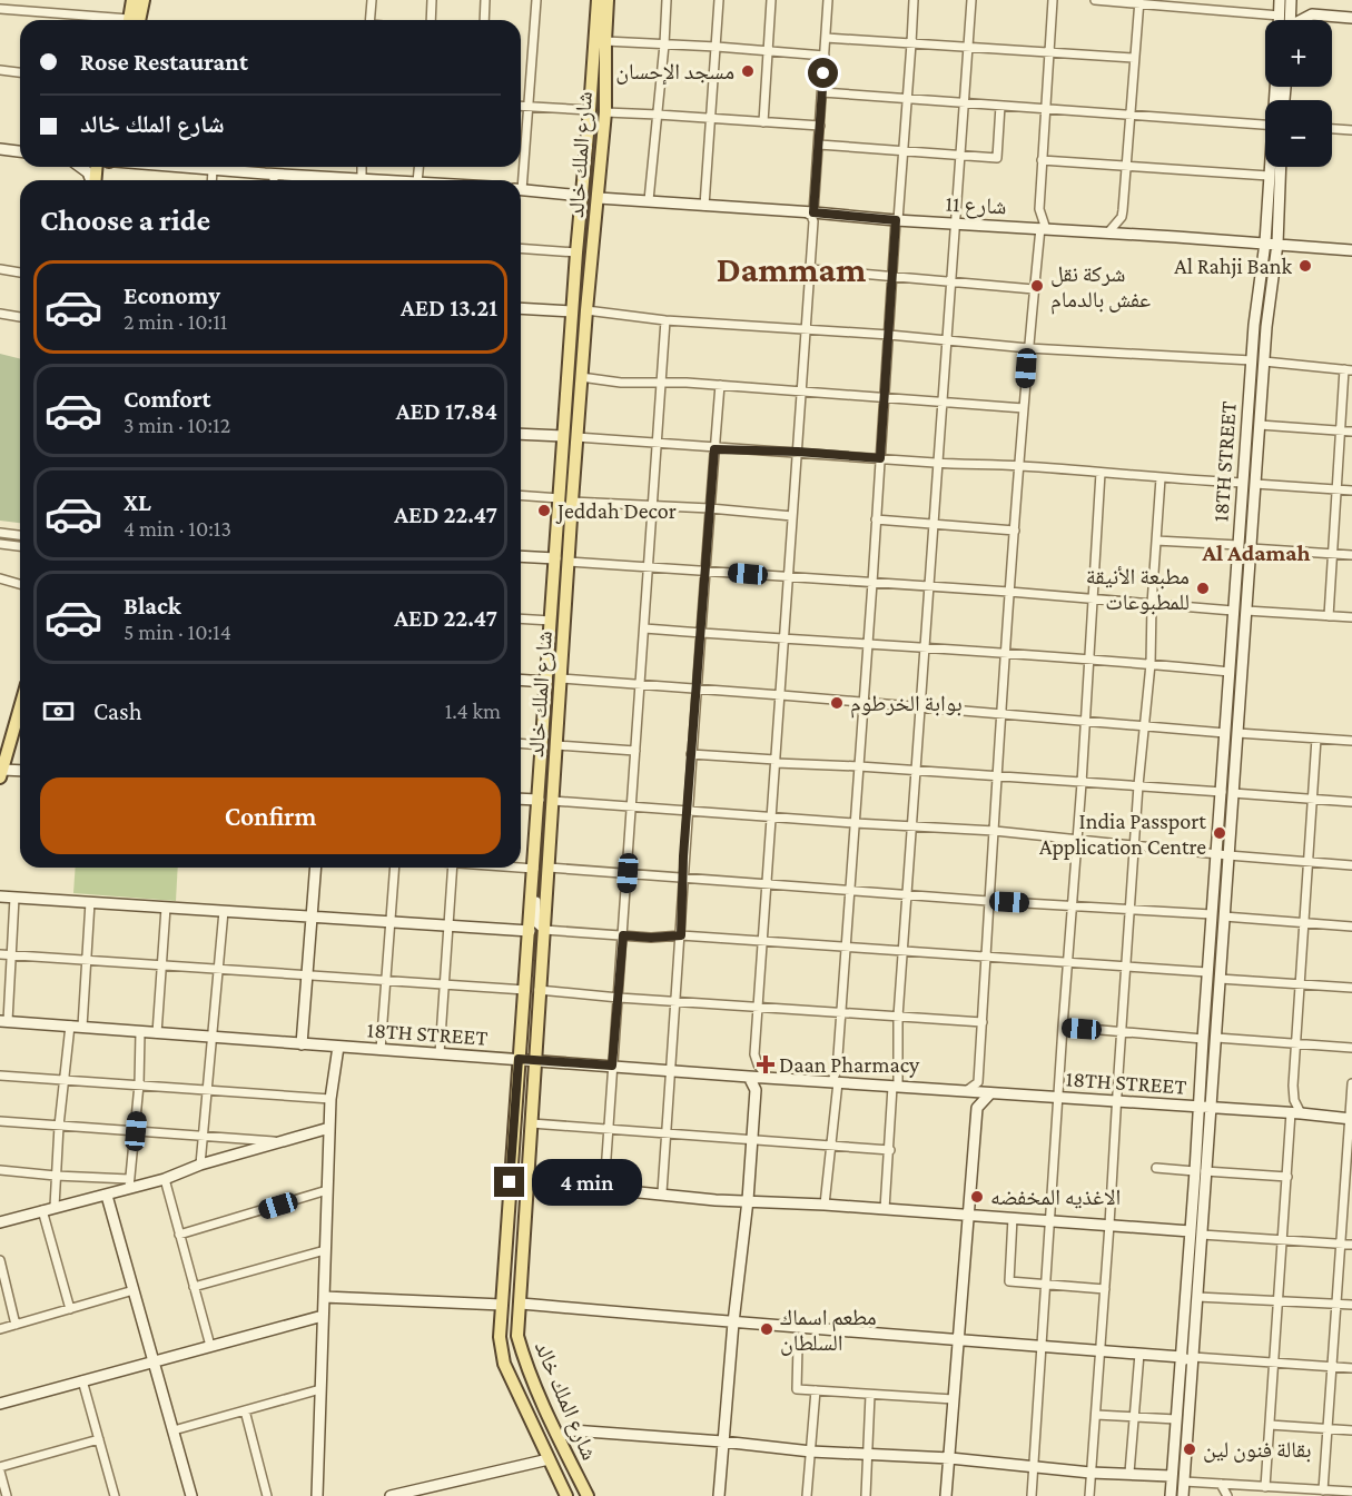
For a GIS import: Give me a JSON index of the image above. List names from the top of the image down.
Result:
{
  "streets": {
    "main road": ["شارع الملك خالد"],
    "street": ["شارع 11", "18TH STREET"]
  },
  "crossings": [
    ["شارع الملك خالد", "شارع 11"],
    ["شارع الملك خالد", "18TH STREET"],
    ["شارع 11", "18TH STREET"]
  ],
  "districts": ["Dammam", "Al Adamah"],
  "places": {
    "other": [
      "مسجد الإحسان",
      "Al Rahji Bank",
      "شركة نقل عفش بالدمام",
      "Jeddah Decor",
      "مطبعة الأنيقة للمطبوعات",
      "بوابة الخرطوم",
      "India Passport Application Centre",
      "الاغذيه المخفضه",
      "مطعم اسماك السلطان",
      "بقالة فنون لين"
    ],
    "health": ["Daan Pharmacy"]
  },
  "page": {
    "map_buttons": ["+", "−"],
    "banner": ["Rose Restaurant", "شارع الملك خالد"],
    "heading": "Choose a ride",
    "list": [
      {
        "name": "Economy",
        "note": "2 min · 10:11",
        "value": "AED 13.21"
      },
      {
        "name": "Comfort",
        "note": "3 min · 10:12",
        "value": "AED 17.84"
      },
      {
        "name": "XL",
        "note": "4 min · 10:13",
        "value": "AED 22.47"
      },
      {
        "name": "Black",
        "note": "5 min · 10:14",
        "value": "AED 22.47"
      }
    ],
    "pay": ["Cash", "1.4 km"],
    "buttons": "Confirm",
    "bubble": "4 min"
  }
}
